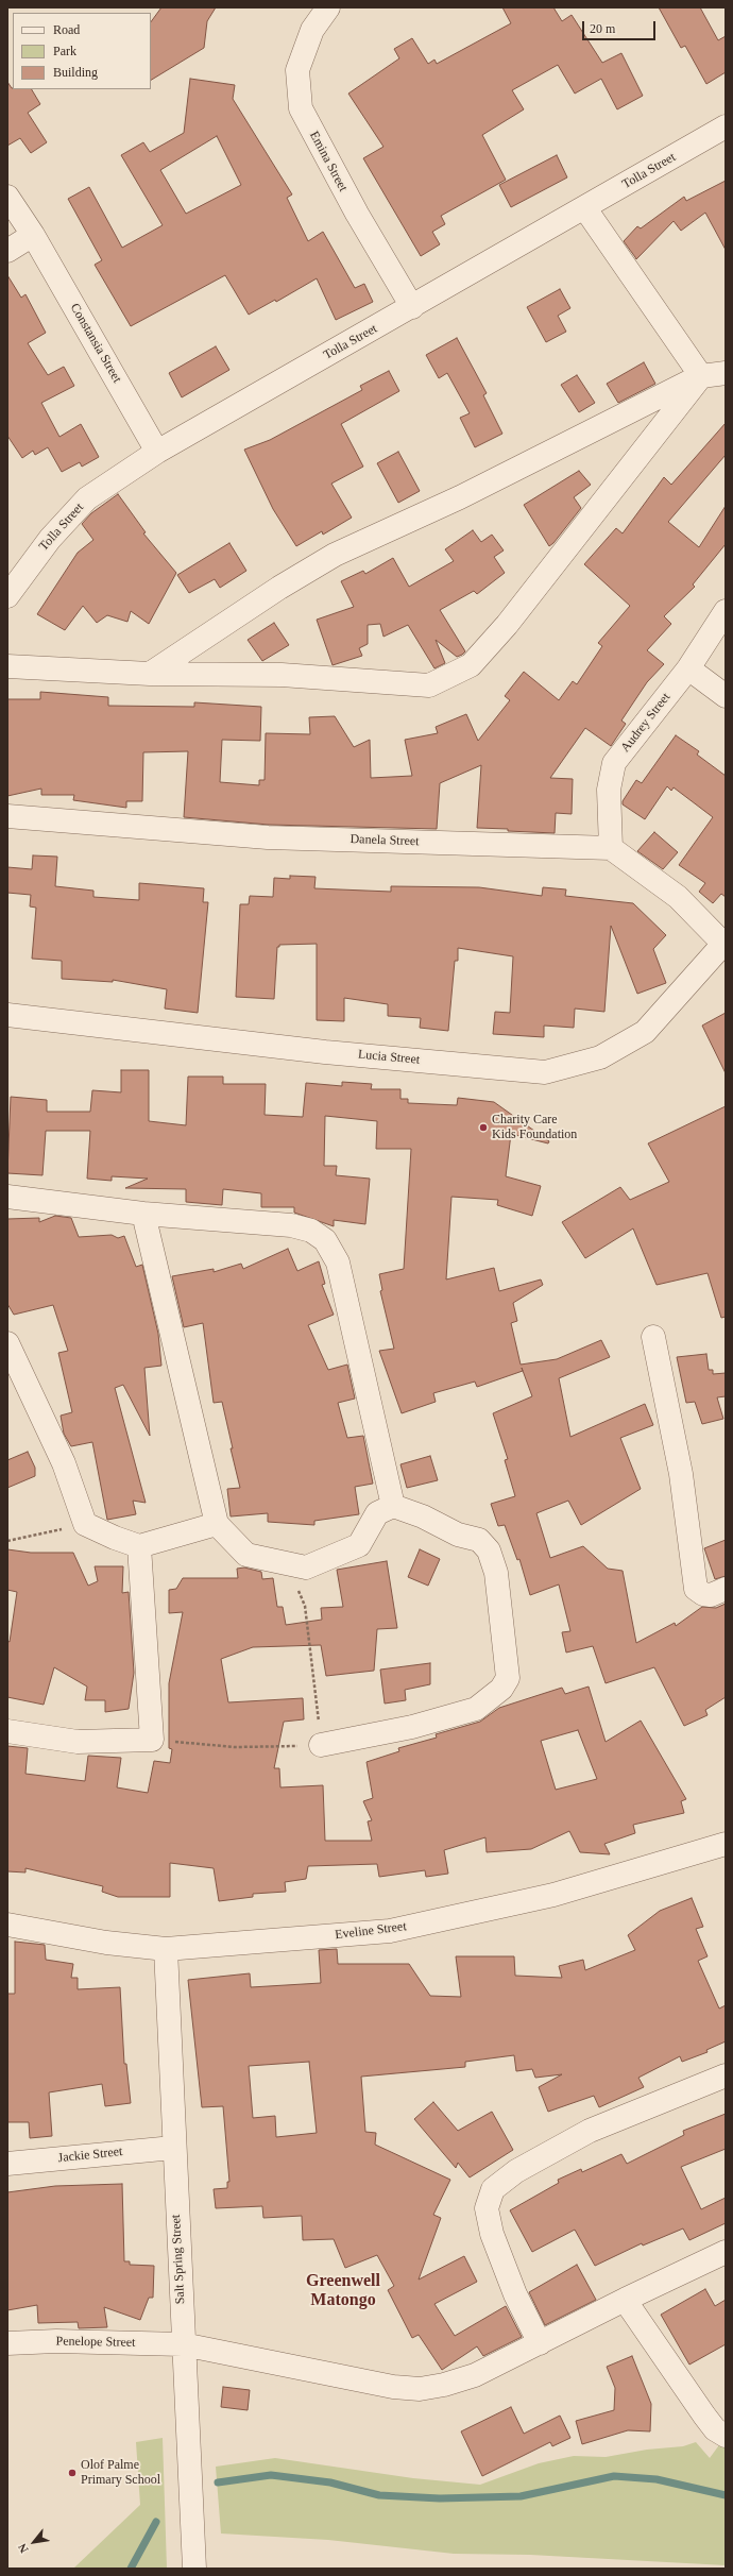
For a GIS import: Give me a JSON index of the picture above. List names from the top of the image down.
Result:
{
  "streets": {
    "street": [
      "Emina Street",
      "Tolla Street",
      "Constansia Street",
      "Audrey Street",
      "Danela Street",
      "Lucia Street",
      "Eveline Street",
      "Jackie Street",
      "Salt Spring Street",
      "Penelope Street"
    ]
  },
  "crossings": [
    ["Emina Street", "Tolla Street"],
    ["Tolla Street", "Constansia Street"],
    ["Audrey Street", "Danela Street"],
    ["Eveline Street", "Salt Spring Street"],
    ["Jackie Street", "Salt Spring Street"],
    ["Salt Spring Street", "Penelope Street"]
  ],
  "districts": ["Greenwell Matongo"],
  "places": ["Charity Care Kids Foundation", "Olof Palme Primary School"],
  "legend": ["Road", "Park", "Building"],
  "scale_bar": "20 m",
  "north": "bottom left"
}
